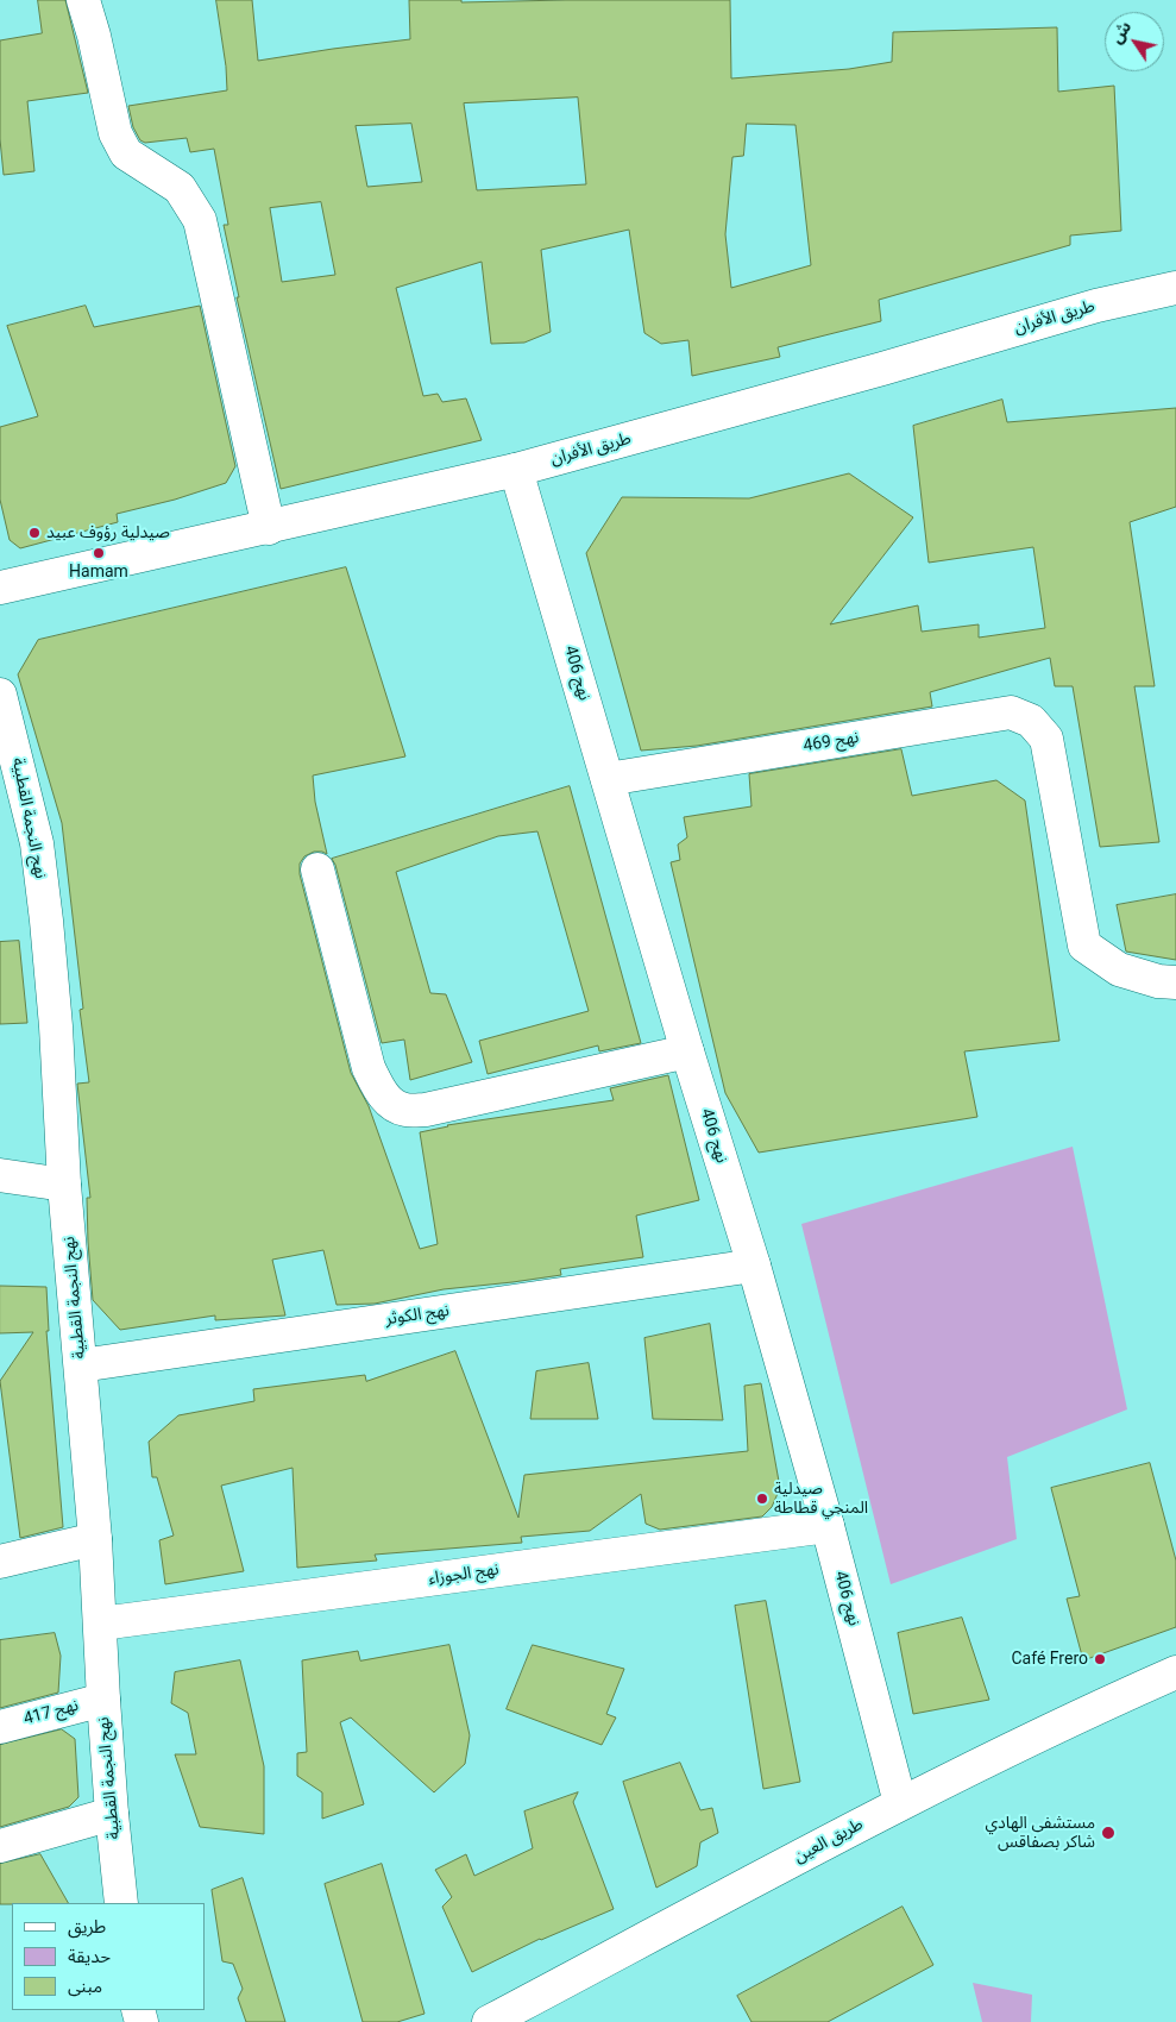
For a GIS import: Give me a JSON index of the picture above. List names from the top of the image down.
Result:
{
  "streets": {
    "street": [
      "طريق الأفران",
      "نهج 406",
      "نهج 469",
      "نهج النجمة القطبية",
      "نهج الكوثر",
      "نهج الجوزاء",
      "نهج 417",
      "طريق العين"
    ]
  },
  "crossings": [
    ["طريق الأفران", "نهج 406"],
    ["نهج 406", "نهج 469"],
    ["نهج 406", "نهج الكوثر"],
    ["نهج 406", "نهج الجوزاء"],
    ["نهج 406", "طريق العين"],
    ["نهج النجمة القطبية", "نهج الكوثر"],
    ["نهج النجمة القطبية", "نهج الجوزاء"],
    ["نهج النجمة القطبية", "نهج 417"]
  ],
  "places": [
    "صيدلية رؤوف عبيد",
    "Hamam",
    "صيدلية المنجي قطاطة",
    "Café Frero",
    "مستشفى الهادي شاكر بصفاقس"
  ],
  "legend": ["طريق", "حديقة", "مبنى"],
  "north": "top left"
}
